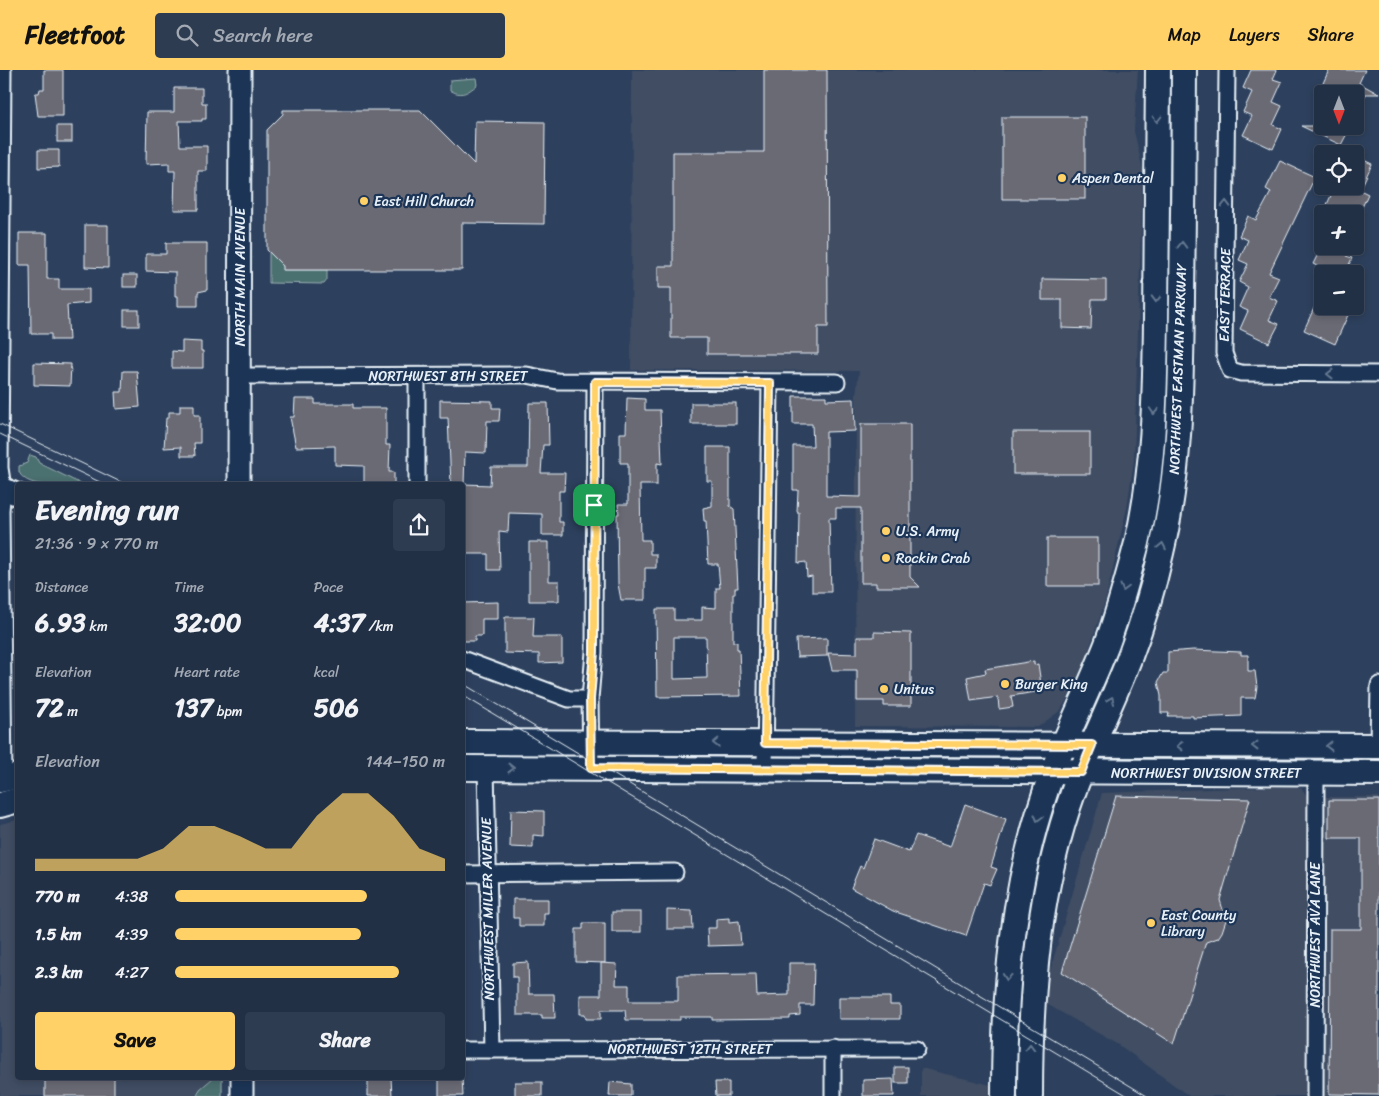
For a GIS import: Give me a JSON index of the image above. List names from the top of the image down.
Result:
{
  "streets": {
    "main road": ["NORTHWEST EASTMAN PARKWAY", "NORTHWEST DIVISION STREET"],
    "street": [
      "NORTH MAIN AVENUE",
      "EAST TERRACE",
      "NORTHWEST 8TH STREET",
      "NORTHWEST MILLER AVENUE",
      "NORTHWEST AVA LANE",
      "NORTHWEST 12TH STREET"
    ]
  },
  "crossings": [
    ["NORTH MAIN AVENUE", "NORTHWEST 8TH STREET"],
    ["NORTHWEST EASTMAN PARKWAY", "NORTHWEST DIVISION STREET"],
    ["NORTHWEST DIVISION STREET", "NORTHWEST MILLER AVENUE"],
    ["NORTHWEST DIVISION STREET", "NORTHWEST AVA LANE"],
    ["NORTHWEST MILLER AVENUE", "NORTHWEST 12TH STREET"]
  ],
  "places": [
    "Aspen Dental",
    "East Hill Church",
    "U.S. Army",
    "Rockin Crab",
    "Burger King",
    "Unitus",
    "East County Library"
  ],
  "north": "bottom",
  "page": {
    "header": "Fleetfoot",
    "search": "Search here",
    "nav": ["Map", "Layers", "Share"],
    "map_buttons": ["+", "−"],
    "heading": ["Evening run", "21:36 · 9 × 770 m"],
    "stats": [
      ["Distance", "6.93 km"],
      ["Time", "32:00"],
      ["Pace", "4:37 /km"],
      ["Elevation", "72 m"],
      ["Heart rate", "137 bpm"],
      ["kcal", "506"]
    ],
    "chart": ["Elevation", "144–150 m"],
    "list": [
      {
        "name": "770 m",
        "note": "4:38"
      },
      {
        "name": "1.5 km",
        "note": "4:39"
      },
      {
        "name": "2.3 km",
        "note": "4:27"
      }
    ],
    "buttons": ["Save", "Share"]
  }
}
